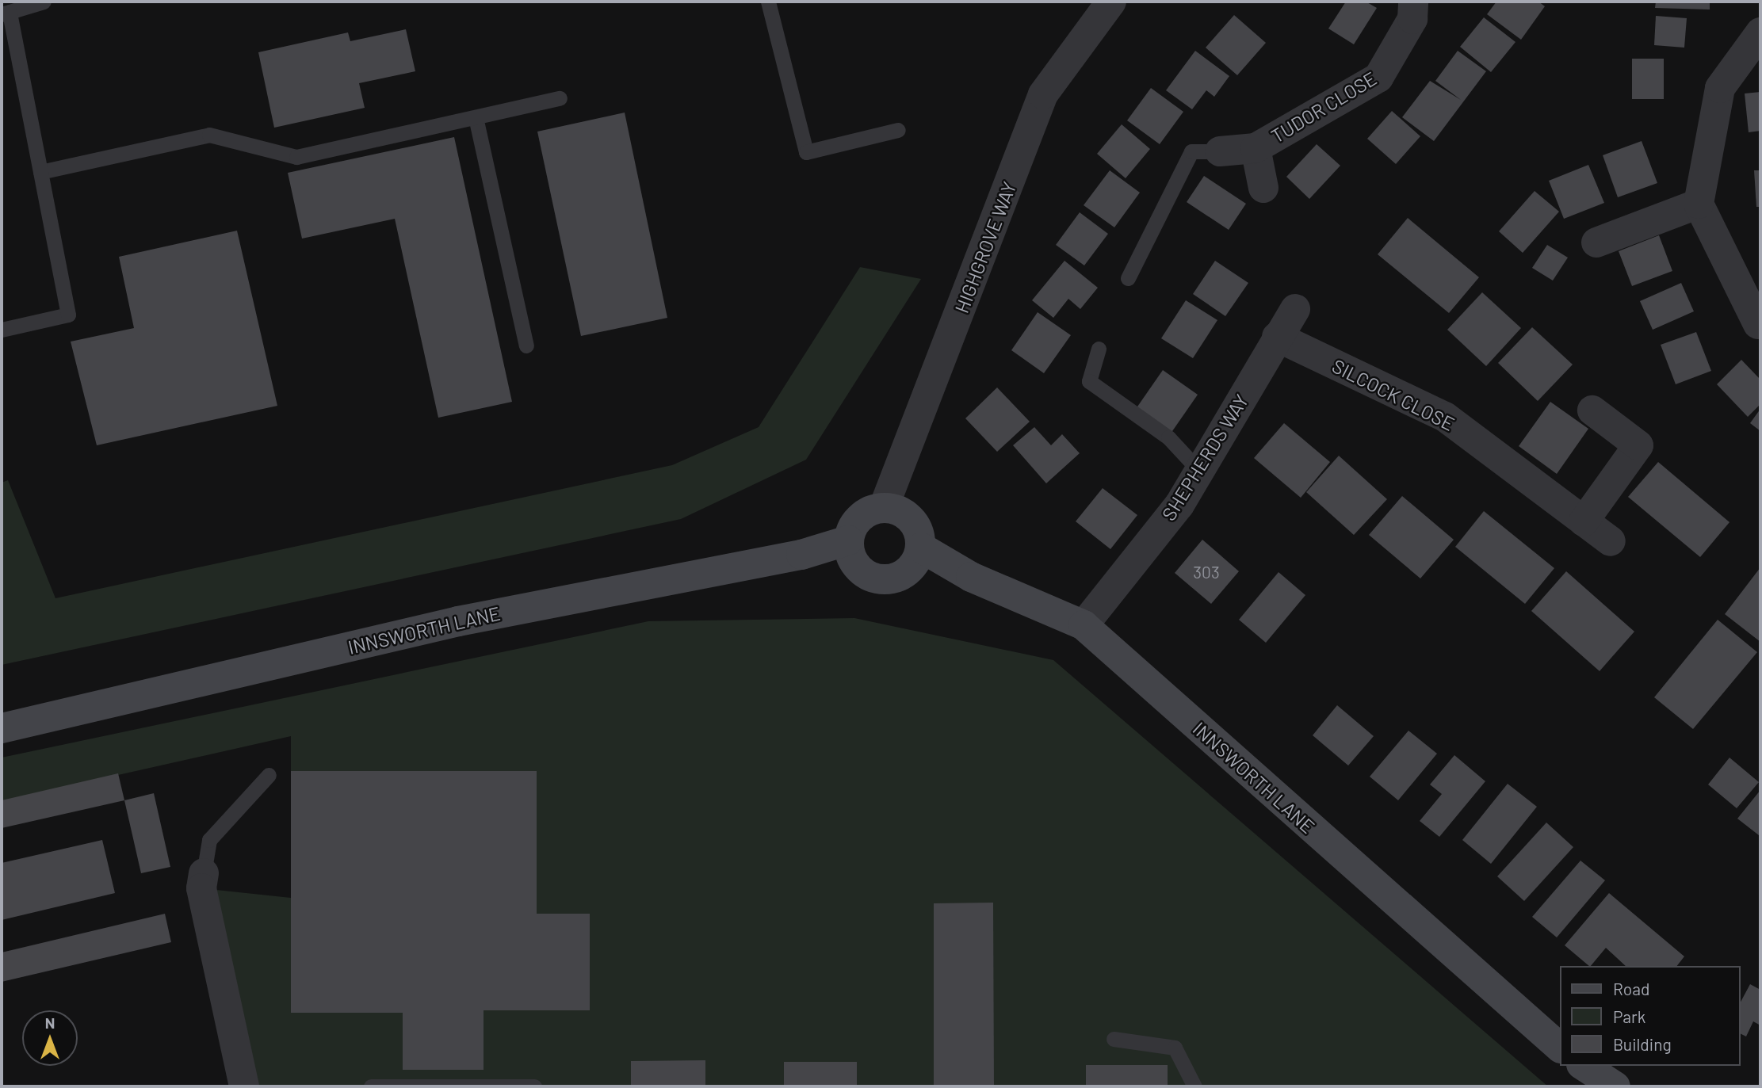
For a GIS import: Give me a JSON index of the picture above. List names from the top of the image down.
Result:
{
  "streets": {
    "street": [
      "TUDOR CLOSE",
      "HIGHGROVE WAY",
      "SILCOCK CLOSE",
      "SHEPHERDS WAY",
      "INNSWORTH LANE"
    ]
  },
  "crossings": [
    ["HIGHGROVE WAY", "INNSWORTH LANE"],
    ["SILCOCK CLOSE", "SHEPHERDS WAY"],
    ["SHEPHERDS WAY", "INNSWORTH LANE"]
  ],
  "house_numbers": ["303"],
  "legend": ["Road", "Park", "Building"],
  "north": "top"
}
